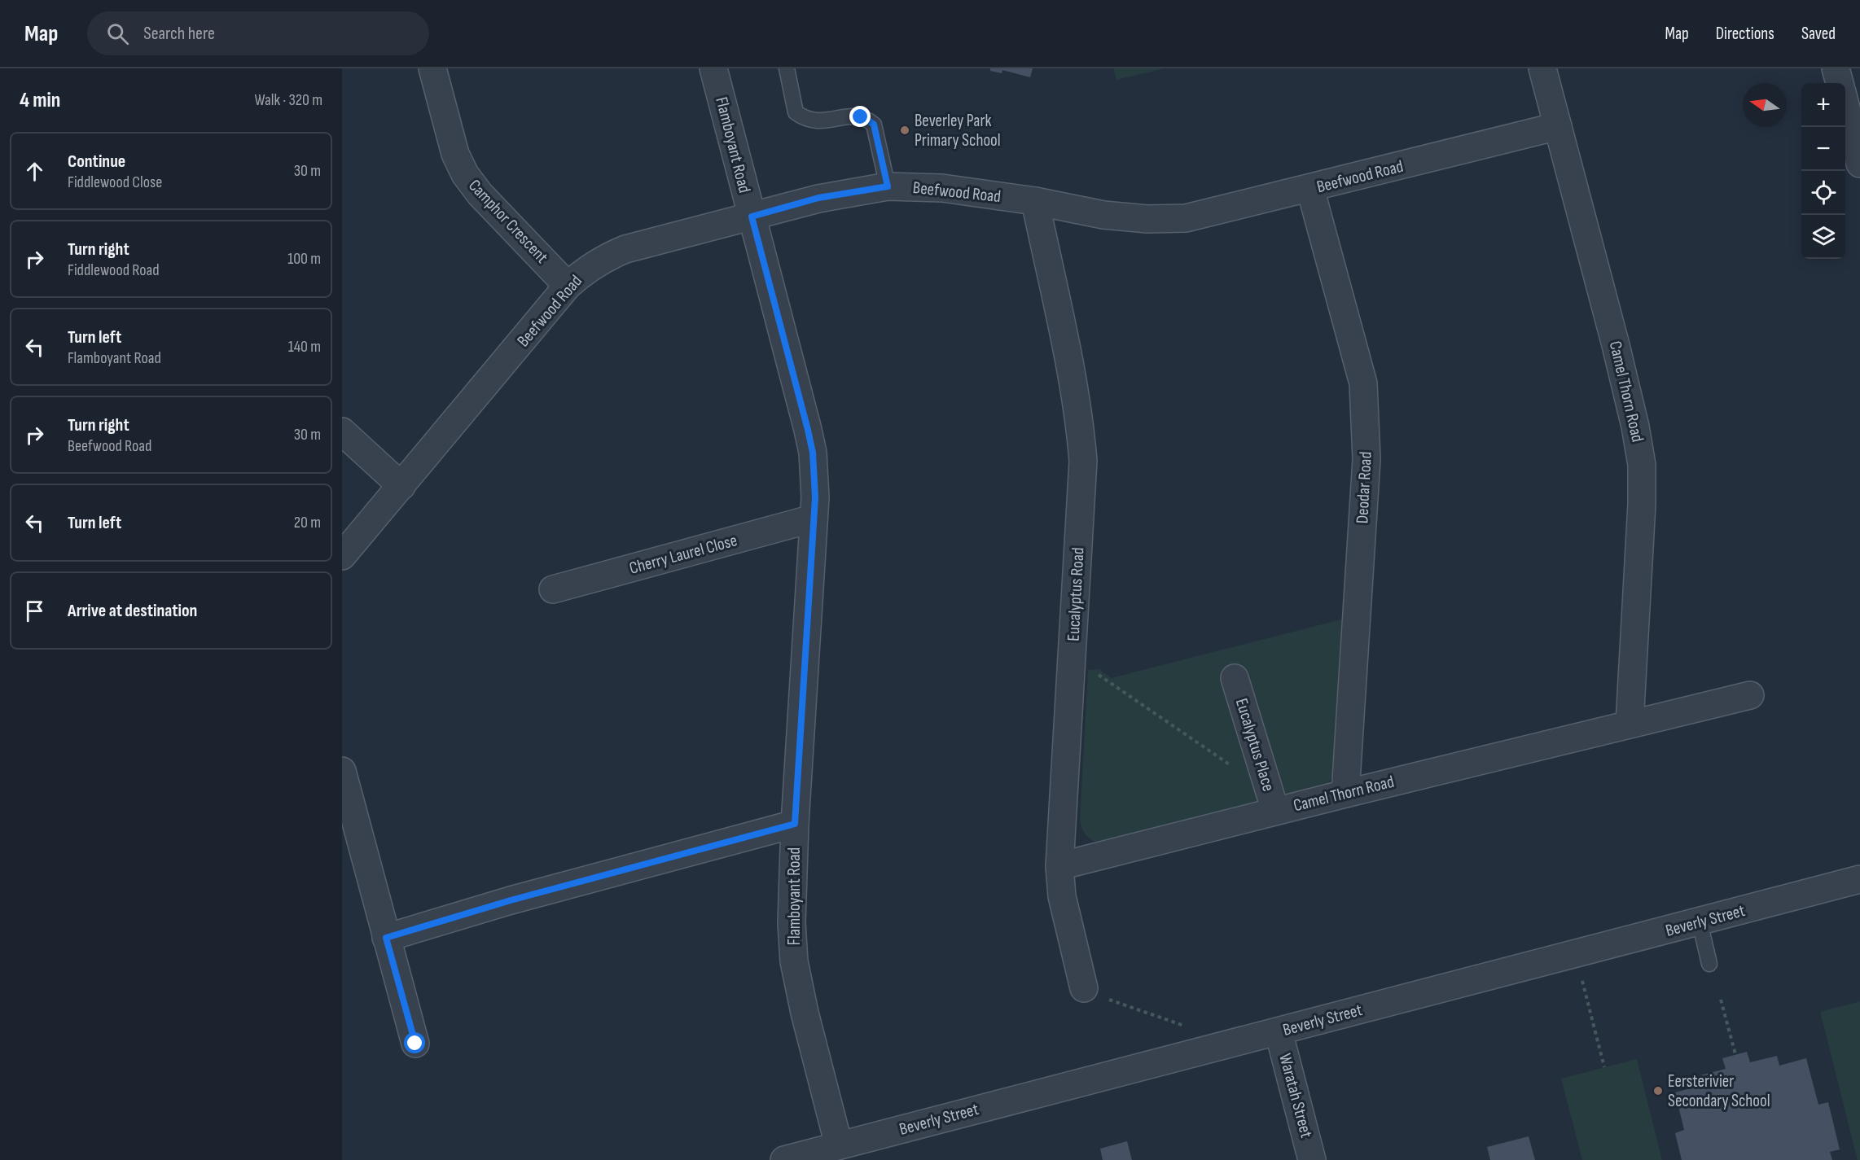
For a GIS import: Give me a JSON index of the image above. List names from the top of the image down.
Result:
{
  "streets": {
    "street": [
      "Flamboyant Road",
      "Beefwood Road",
      "Camphor Crescent",
      "Camel Thorn Road",
      "Deodar Road",
      "Cherry Laurel Close",
      "Eucalyptus Road",
      "Eucalyptus Place",
      "Beverly Street",
      "Waratah Street"
    ]
  },
  "crossings": [
    ["Flamboyant Road", "Beefwood Road"],
    ["Flamboyant Road", "Cherry Laurel Close"],
    ["Flamboyant Road", "Beverly Street"],
    ["Beefwood Road", "Camphor Crescent"],
    ["Beefwood Road", "Camel Thorn Road"],
    ["Beefwood Road", "Deodar Road"],
    ["Beefwood Road", "Eucalyptus Road"],
    ["Camel Thorn Road", "Deodar Road"],
    ["Camel Thorn Road", "Eucalyptus Road"],
    ["Camel Thorn Road", "Eucalyptus Place"],
    ["Beverly Street", "Waratah Street"]
  ],
  "places": ["Beverley Park Primary School", "Eersterivier Secondary School"],
  "north": "left",
  "page": {
    "header": "Map",
    "search": "Search here",
    "nav": ["Map", "Directions", "Saved"],
    "heading": ["4 min", "Walk · 320 m"],
    "map_buttons": ["+", "−"],
    "list": [
      ["Continue", "Fiddlewood Close", "30 m"],
      ["Turn right", "Fiddlewood Road", "100 m"],
      ["Turn left", "Flamboyant Road", "140 m"],
      ["Turn right", "Beefwood Road", "30 m"],
      ["Turn left", "20 m"],
      "Arrive at destination"
    ]
  }
}
